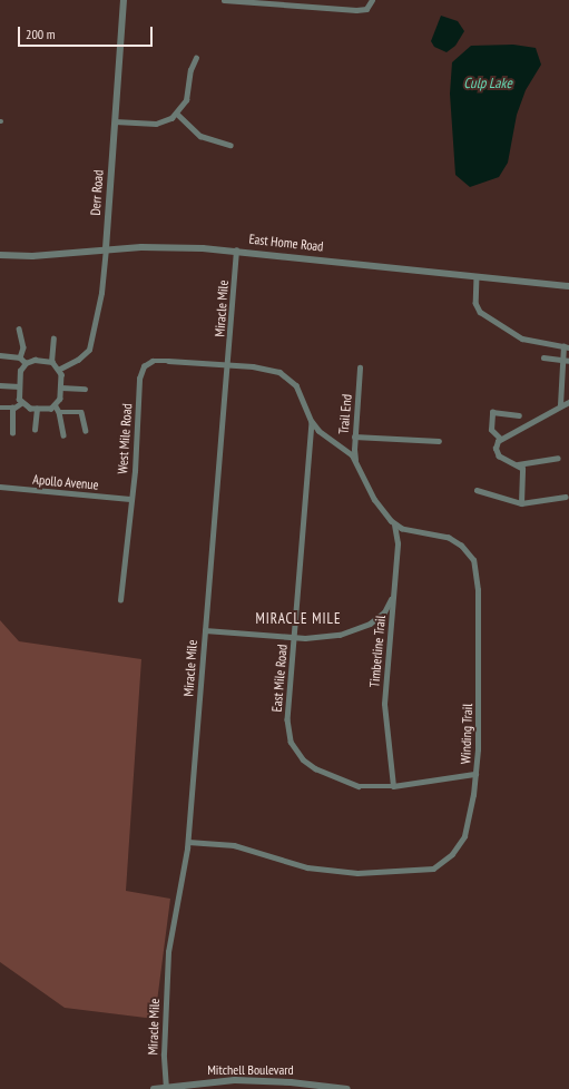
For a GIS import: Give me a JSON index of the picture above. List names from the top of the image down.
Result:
{
  "streets": {
    "street": [
      "Derr Road",
      "East Home Road",
      "Miracle Mile",
      "Trail End",
      "West Mile Road",
      "Apollo Avenue",
      "Timberline Trail",
      "East Mile Road",
      "Winding Trail",
      "Mitchell Boulevard"
    ]
  },
  "crossings": [
    ["Derr Road", "East Home Road"],
    ["East Home Road", "Miracle Mile"],
    ["Miracle Mile", "West Mile Road"],
    ["Miracle Mile", "East Mile Road"],
    ["Miracle Mile", "Winding Trail"],
    ["Miracle Mile", "Mitchell Boulevard"],
    ["Trail End", "Winding Trail"],
    ["West Mile Road", "Apollo Avenue"],
    ["West Mile Road", "East Mile Road"],
    ["Timberline Trail", "East Mile Road"],
    ["Timberline Trail", "Winding Trail"],
    ["East Mile Road", "Winding Trail"]
  ],
  "districts": ["MIRACLE MILE"],
  "water": ["Culp Lake"],
  "scale_bar": "200 m"
}
